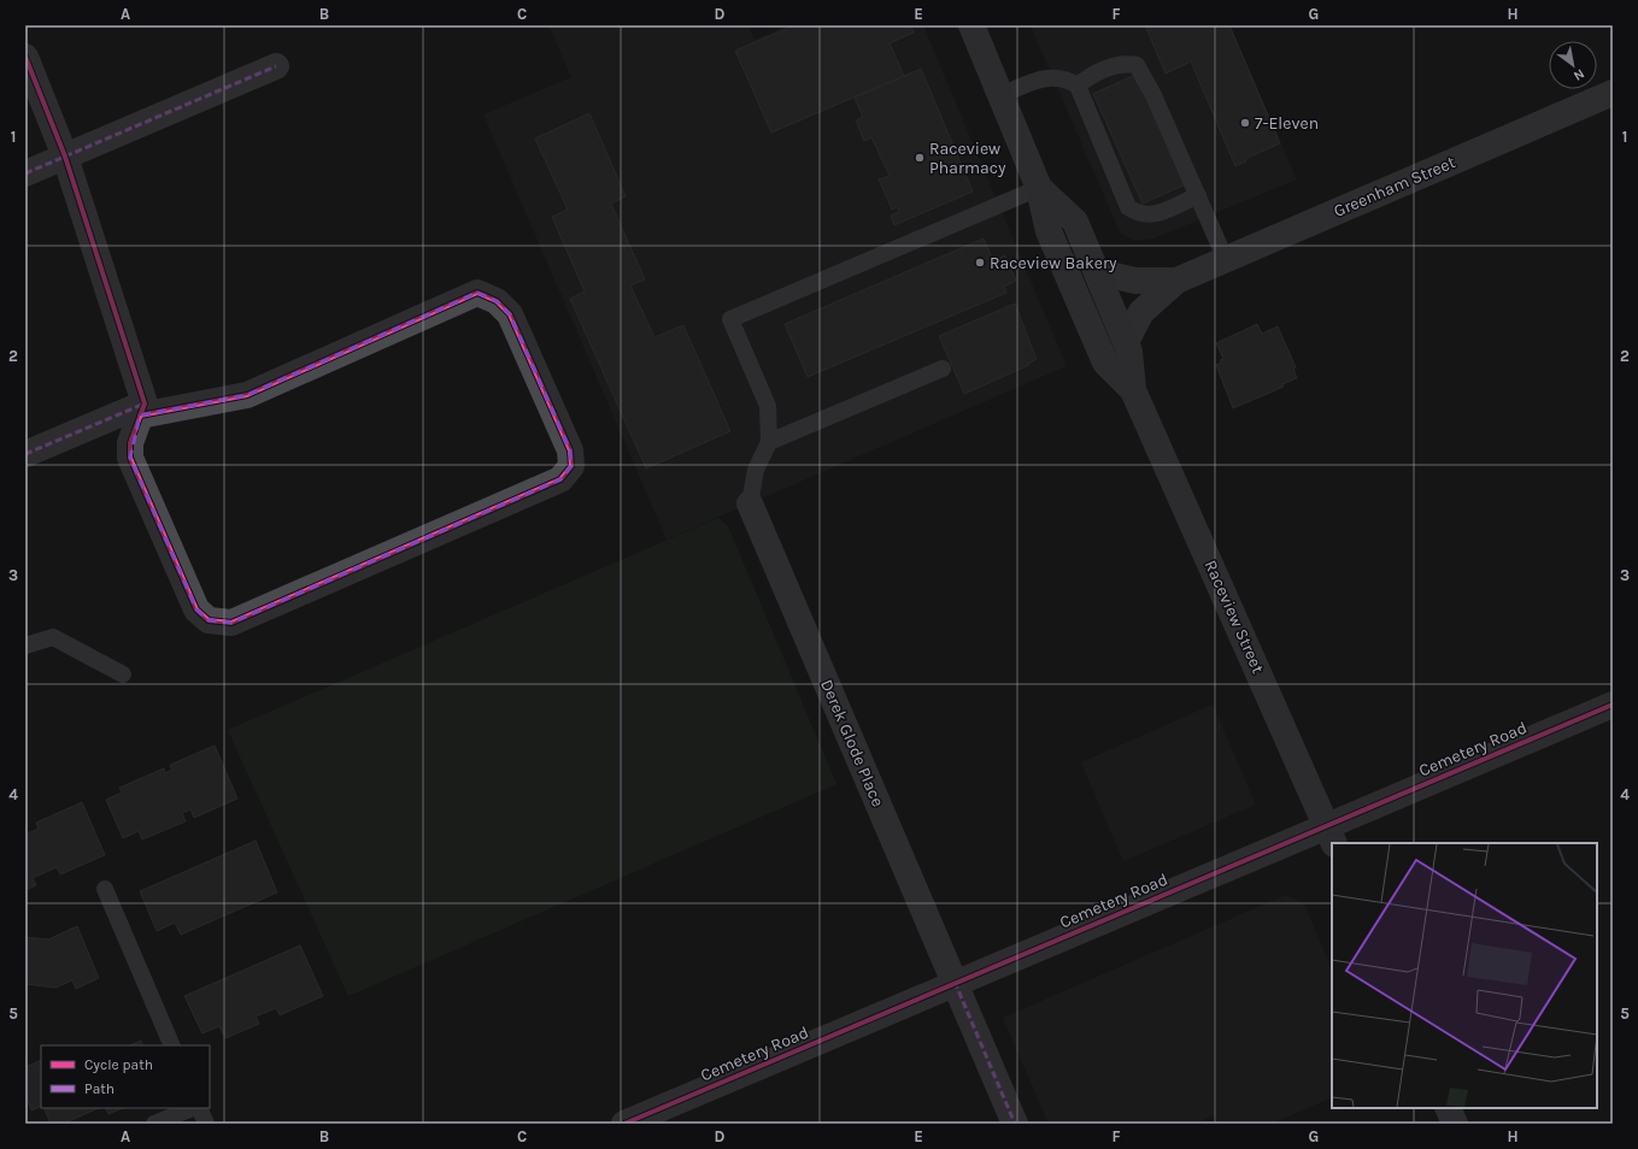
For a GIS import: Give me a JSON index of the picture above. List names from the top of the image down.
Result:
{
  "streets": {
    "street": [
      "Greenham Street",
      "Raceview Street",
      "Derek Glode Place",
      "Cemetery Road"
    ]
  },
  "crossings": [
    ["Greenham Street", "Raceview Street"],
    ["Raceview Street", "Cemetery Road"],
    ["Derek Glode Place", "Cemetery Road"]
  ],
  "places": ["7-Eleven", "Raceview Pharmacy", "Raceview Bakery"],
  "legend": ["Cycle path", "Path"],
  "north": "bottom right",
  "grid": {
    "columns": [
      "A",
      "B",
      "C",
      "D",
      "E",
      "F",
      "G",
      "H"
    ],
    "rows": [
      "1",
      "2",
      "3",
      "4",
      "5"
    ]
  }
}
